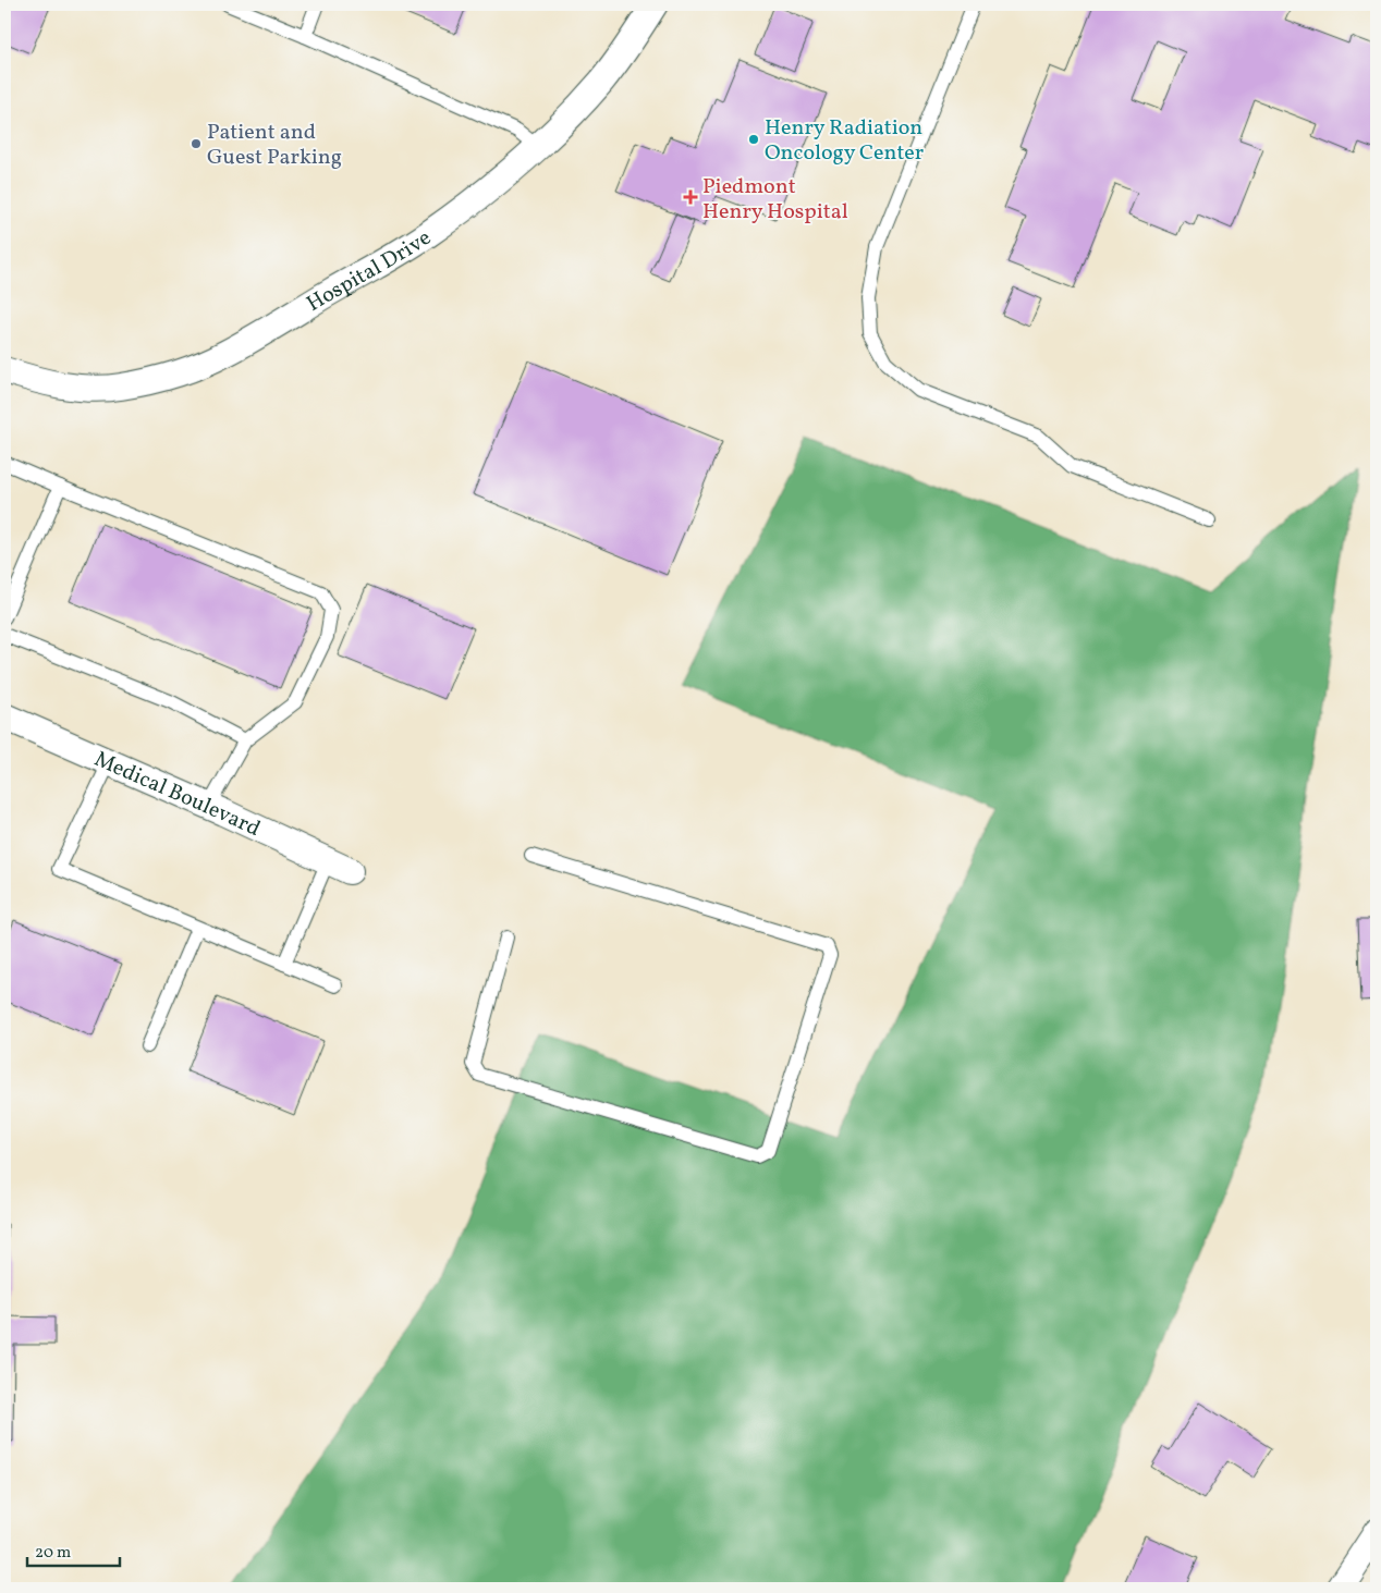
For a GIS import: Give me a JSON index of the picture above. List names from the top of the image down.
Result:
{
  "streets": {
    "street": ["Hospital Drive", "Medical Boulevard"]
  },
  "places": {
    "other": ["Henry Radiation Oncology Center", "Patient and Guest Parking"],
    "health": ["Piedmont Henry Hospital"]
  },
  "scale_bar": "20 m"
}
